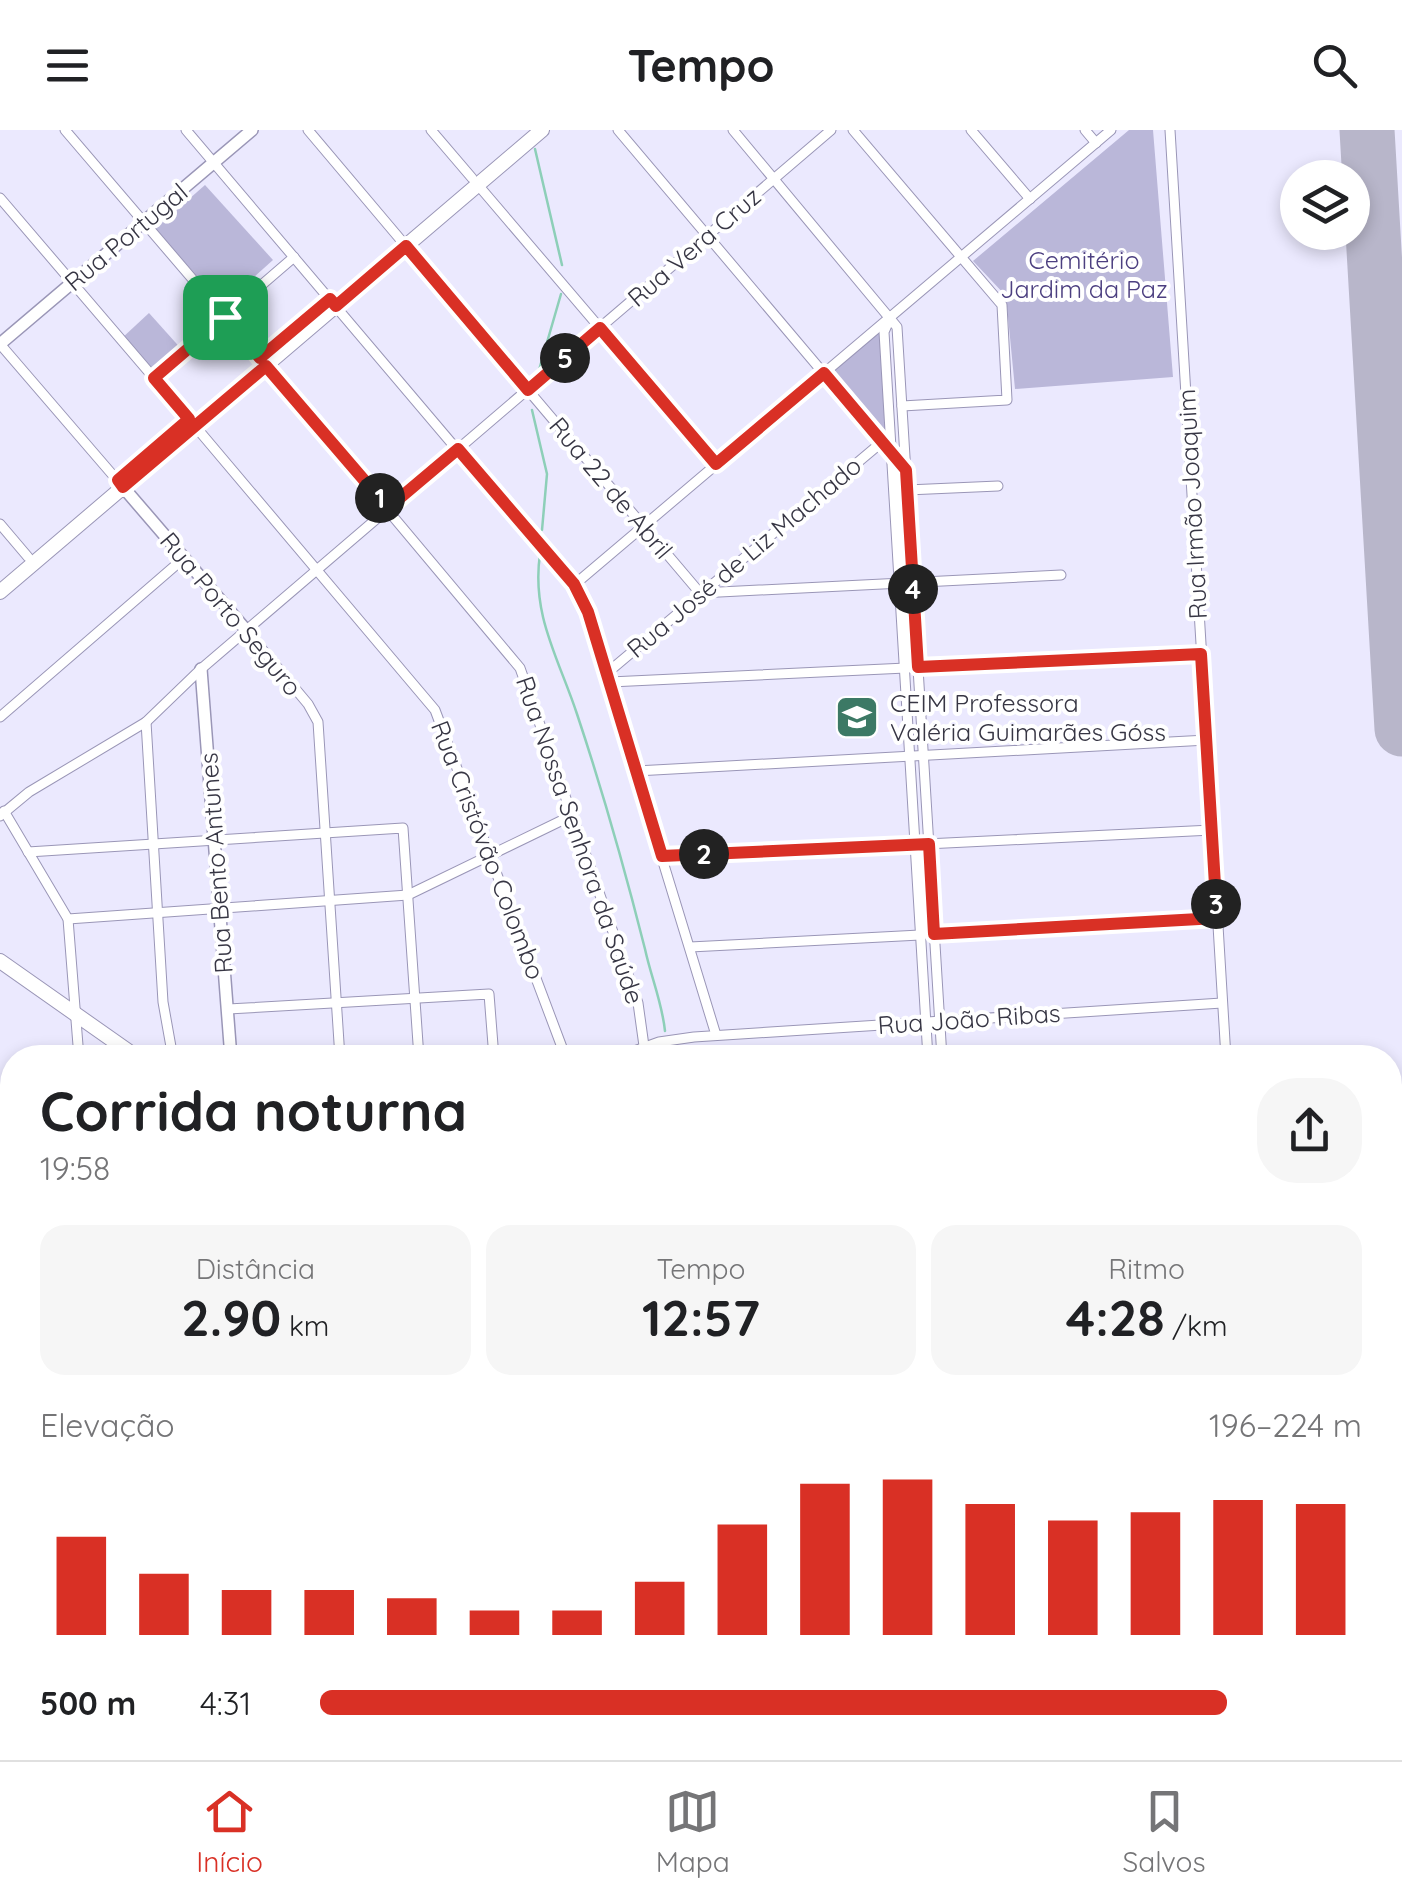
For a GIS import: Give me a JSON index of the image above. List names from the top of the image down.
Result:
{
  "streets": {
    "street": [
      "Rua Portugal",
      "Rua Vera Cruz",
      "Rua 22 de Abril",
      "Rua Irmão Joaquim",
      "Rua José de Liz Machado",
      "Rua Porto Seguro",
      "Rua Nossa Senhora da Saúde",
      "Rua Cristóvão Colombo",
      "Rua Bento Antunes",
      "Rua João Ribas"
    ]
  },
  "crossings": [
    ["Rua Portugal", "Rua Porto Seguro"],
    ["Rua Portugal", "Rua Nossa Senhora da Saúde"],
    ["Rua Portugal", "Rua Cristóvão Colombo"],
    ["Rua Vera Cruz", "Rua 22 de Abril"],
    ["Rua Vera Cruz", "Rua Porto Seguro"],
    ["Rua Vera Cruz", "Rua Nossa Senhora da Saúde"],
    ["Rua Vera Cruz", "Rua Cristóvão Colombo"],
    ["Rua Vera Cruz", "Rua Bento Antunes"],
    ["Rua 22 de Abril", "Rua José de Liz Machado"],
    ["Rua Irmão Joaquim", "Rua João Ribas"]
  ],
  "parks": ["Cemitério Jardim da Paz"],
  "places": {
    "school or university": ["CEIM Professora Valéria Guimarães Góss"]
  },
  "page": {
    "header": "Tempo",
    "pins": [
      "5",
      "1",
      "4",
      "2",
      "3"
    ],
    "heading": ["Corrida noturna", "19:58"],
    "stats": [
      ["Distância", "2.90 km"],
      ["Tempo", "12:57"],
      ["Ritmo", "4:28 /km"]
    ],
    "chart": ["Elevação", "196–224 m"],
    "list": [
      {
        "name": "500 m",
        "note": "4:31"
      }
    ],
    "tabs": ["Início", "Mapa", "Salvos"]
  }
}
